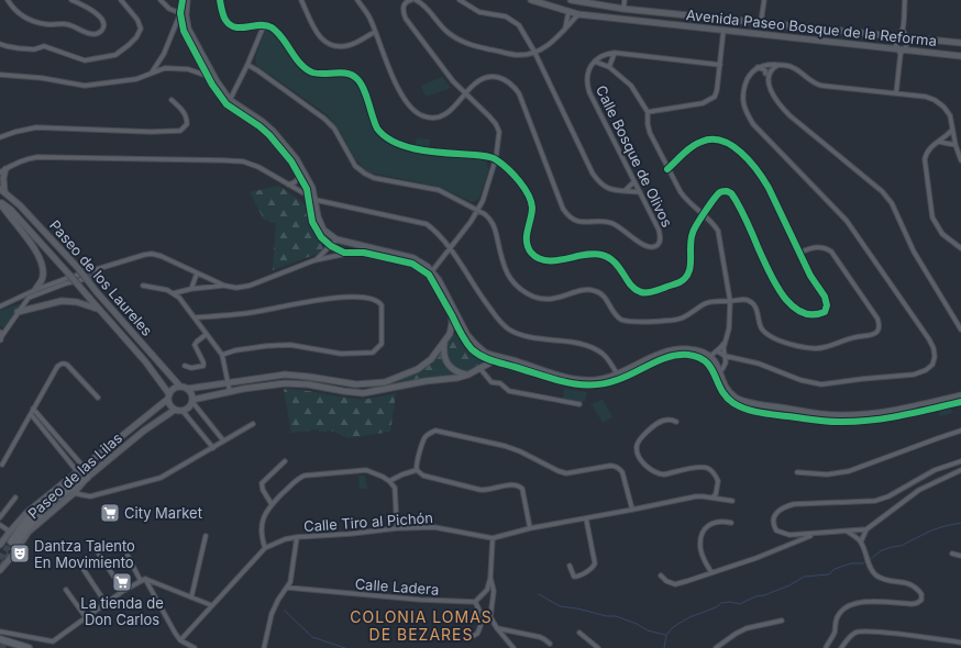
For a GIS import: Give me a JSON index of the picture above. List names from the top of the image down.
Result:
{
  "streets": {
    "street": [
      "Avenida Paseo Bosque de la Reforma",
      "Calle Bosque de Olivos",
      "Paseo de los Laureles",
      "Paseo de las Lilas",
      "Calle Tiro al Pichón",
      "Calle Ladera"
    ]
  },
  "crossings": [
    ["Paseo de los Laureles", "Paseo de las Lilas"]
  ],
  "districts": ["COLONIA LOMAS DE BEZARES"],
  "places": {
    "supermarket": ["City Market", "La tienda de Don Carlos"],
    "theatre": ["Dantza Talento En Movimiento"]
  }
}
